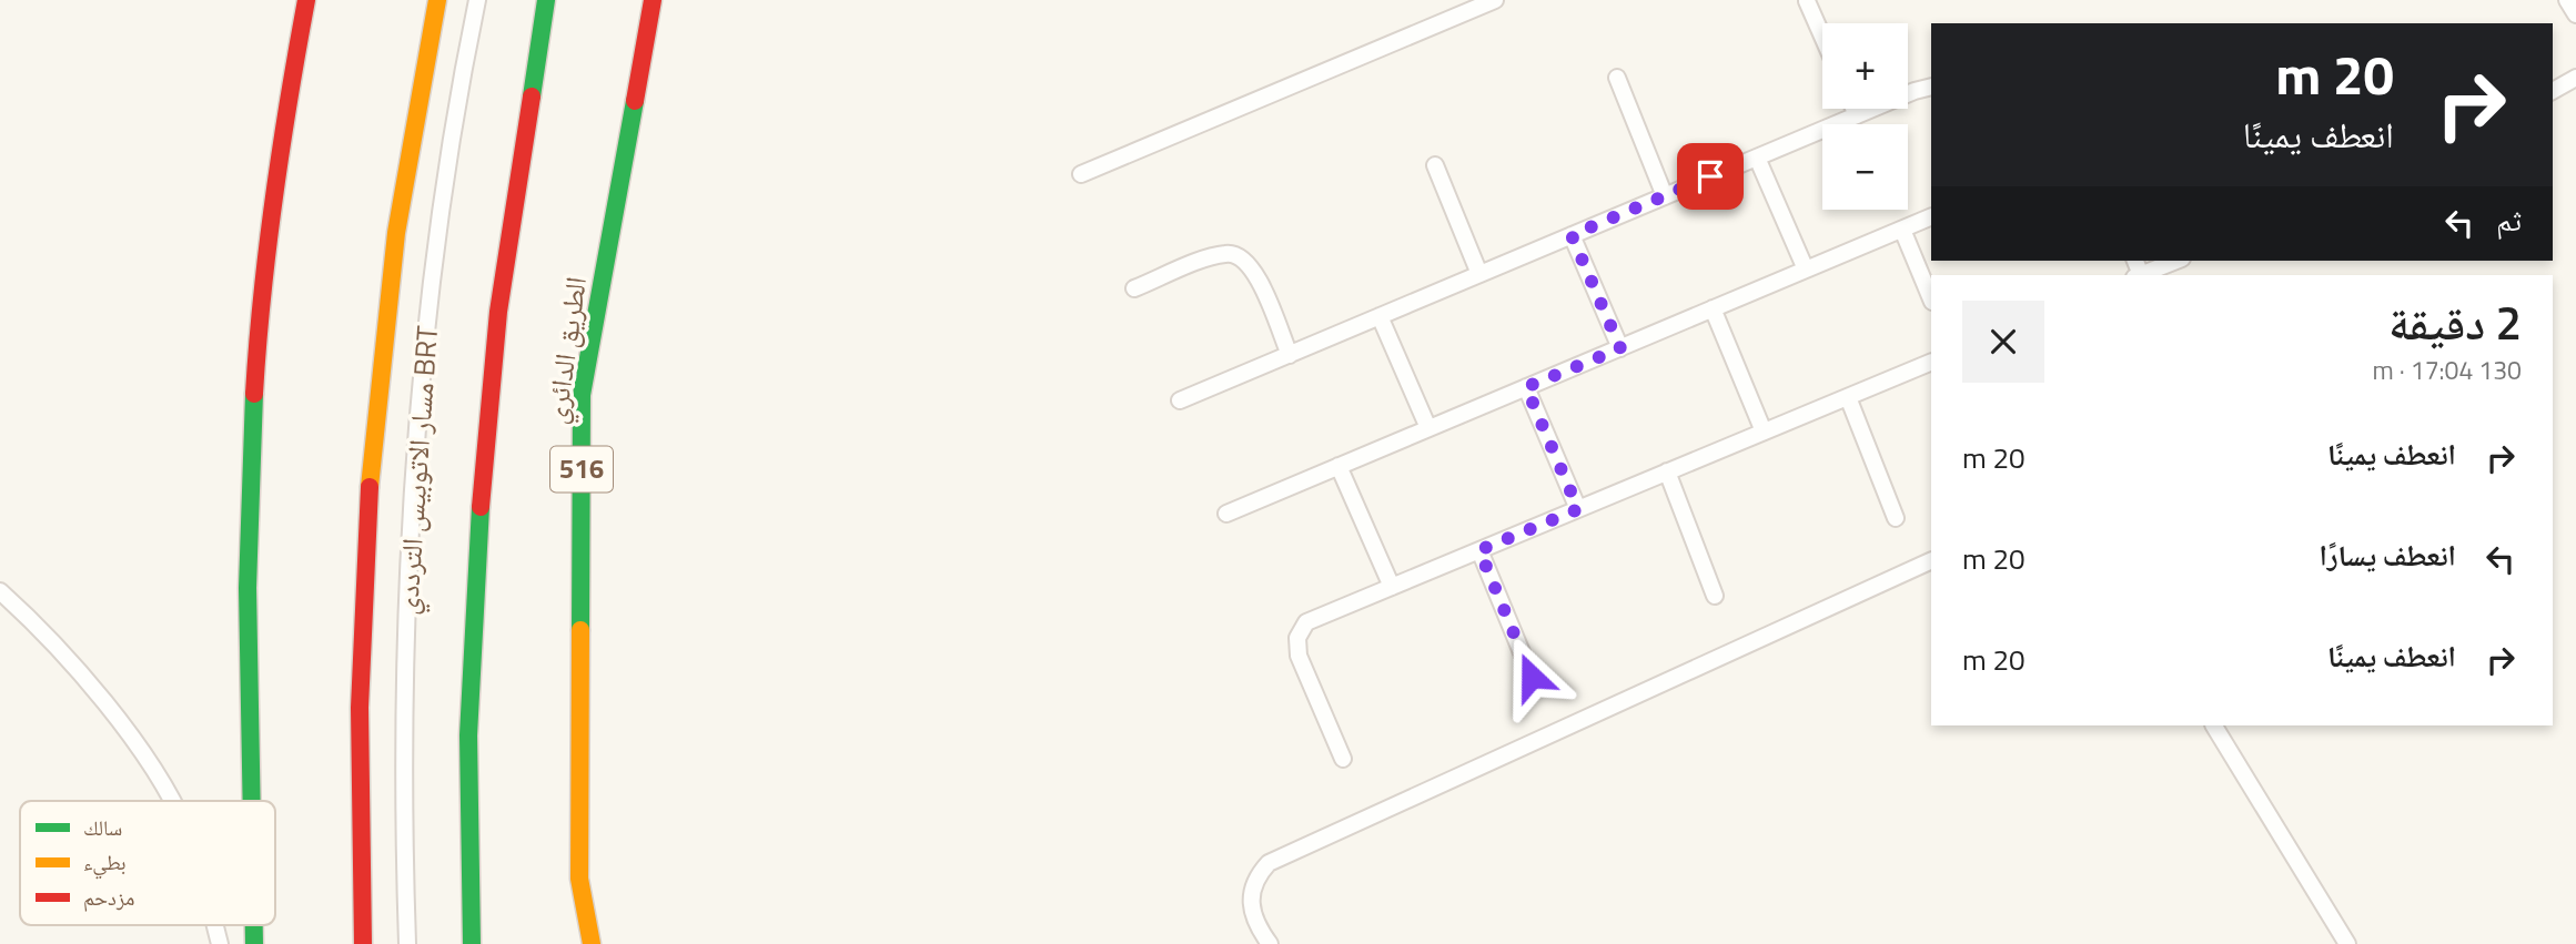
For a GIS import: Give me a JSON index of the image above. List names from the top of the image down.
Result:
{
  "streets": {
    "highway": ["الطريق الدائري", "516"],
    "lane": ["مسار الاتوبيس الترددي BRT"]
  },
  "legend": ["سالك", "بطيء", "مزدحم"],
  "page": {
    "map_buttons": ["+", "−"],
    "turn": ["20 m", "انعطف يمينًا"],
    "then": "ثم",
    "heading": ["2 دقيقة", "130 m · 17:04"],
    "list": [
      {
        "name": "انعطف يمينًا",
        "value": "20 m"
      },
      {
        "name": "انعطف يسارًا",
        "value": "20 m"
      },
      {
        "name": "انعطف يمينًا",
        "value": "20 m"
      }
    ]
  }
}
